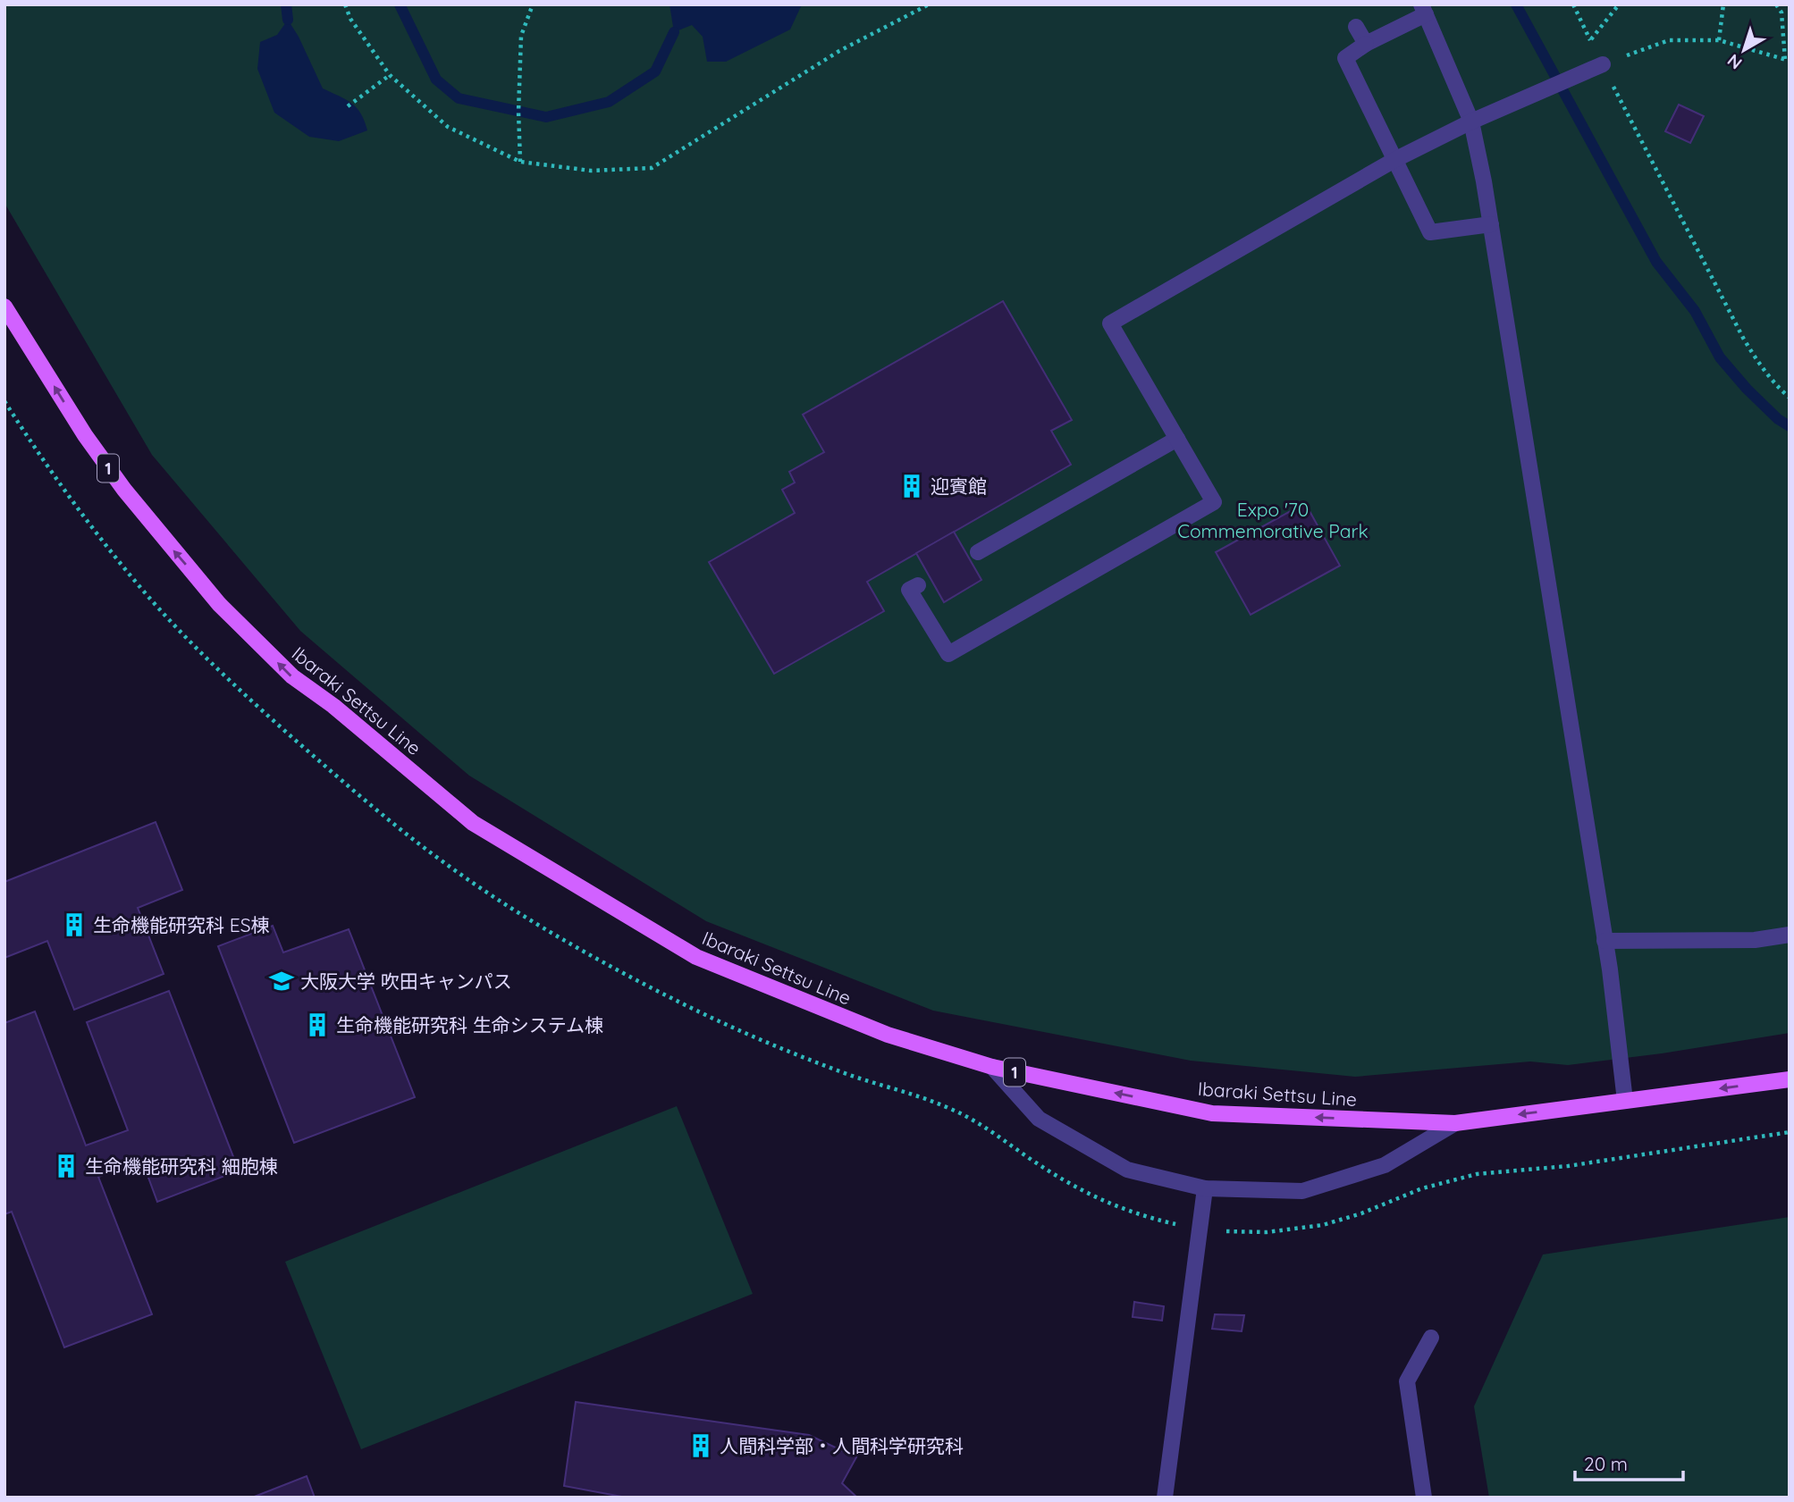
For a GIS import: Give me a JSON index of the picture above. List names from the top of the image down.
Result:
{
  "streets": {
    "main road": ["1", "Ibaraki Settsu Line"]
  },
  "one_way": ["Ibaraki Settsu Line"],
  "parks": ["Expo '70 Commemorative Park"],
  "places": {
    "building": [
      "迎賓館",
      "生命機能研究科 ES棟",
      "生命機能研究科 生命システム棟",
      "生命機能研究科 細胞棟",
      "人間科学部・人間科学研究科"
    ],
    "school or university": ["大阪大学 吹田キャンパス"]
  },
  "scale_bar": "20 m",
  "north": "bottom left"
}
